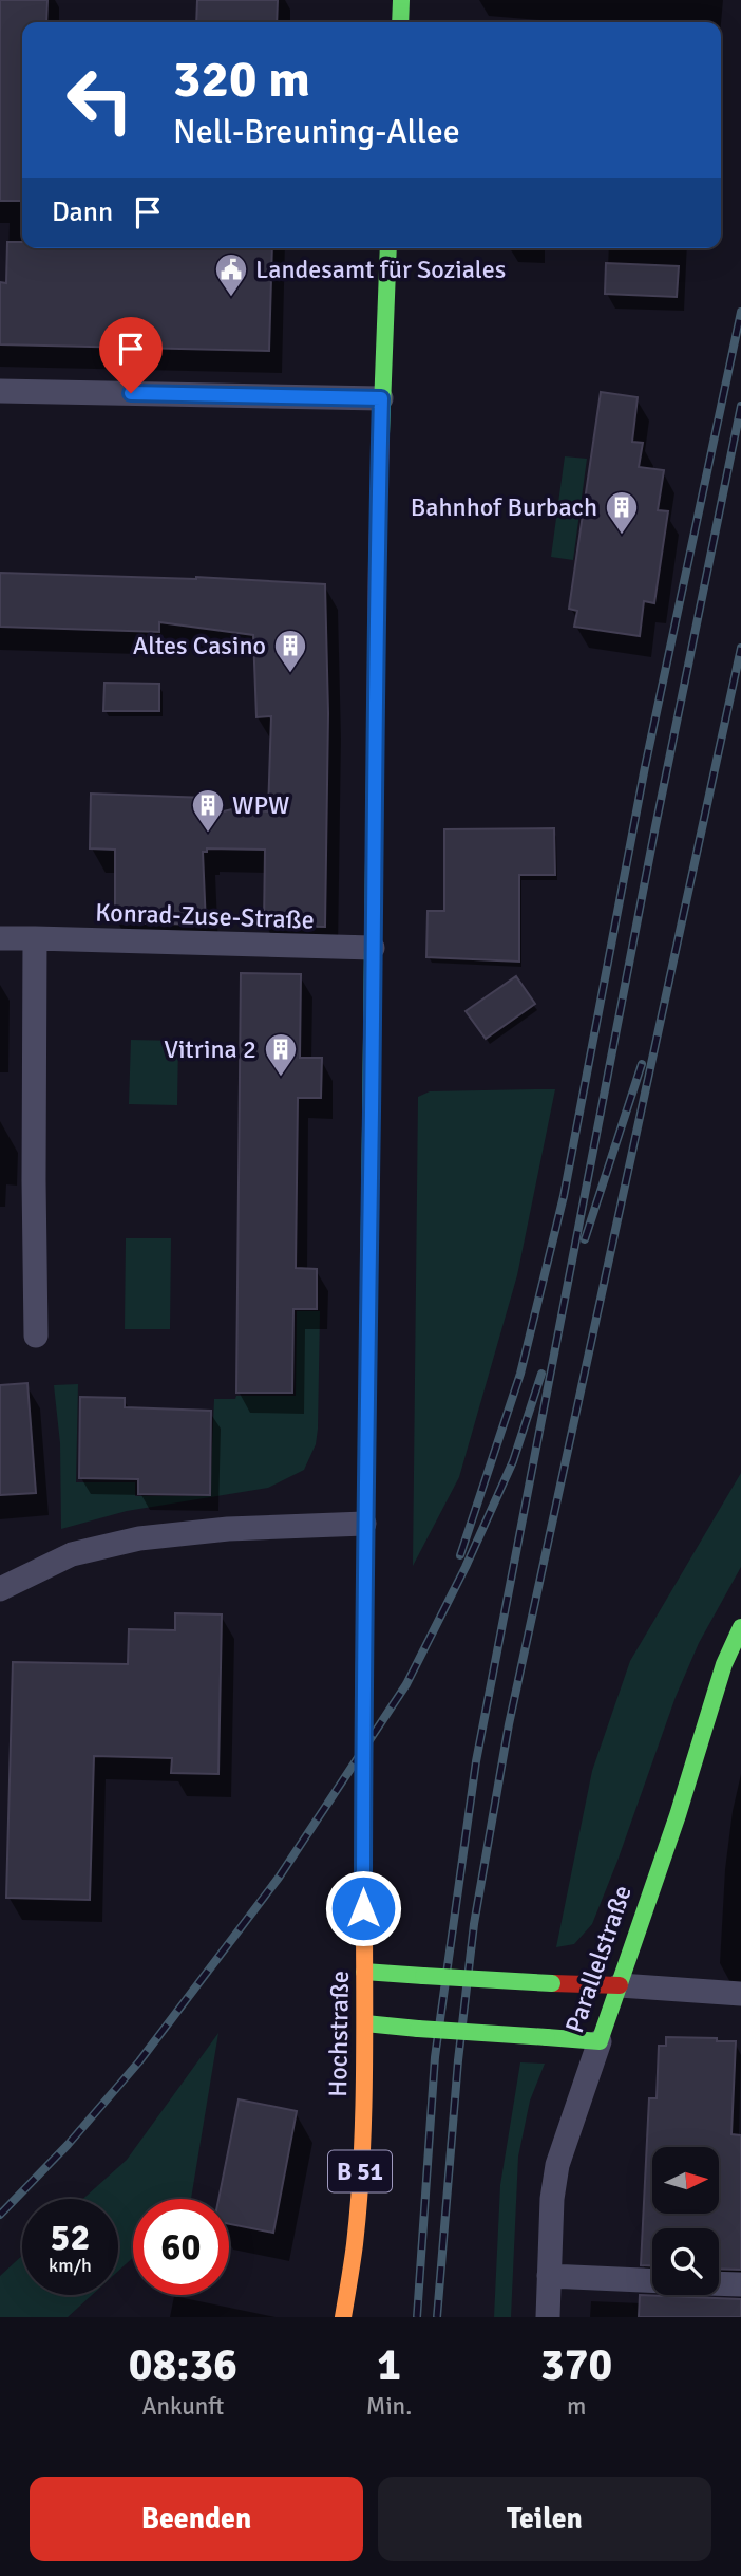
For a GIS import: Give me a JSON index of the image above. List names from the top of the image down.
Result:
{
  "streets": {
    "main road": ["Parallelstraße", "Hochstraße", "B 51"],
    "street": ["Konrad-Zuse-Straße"]
  },
  "crossings": [
    ["Konrad-Zuse-Straße", "Hochstraße"]
  ],
  "places": {
    "public building": ["Landesamt für Soziales"],
    "building": [
      "Bahnhof Burbach",
      "Altes Casino",
      "WPW",
      "Vitrina 2"
    ]
  },
  "north": "right",
  "page": {
    "turn": ["320 m", "Nell-Breuning-Allee"],
    "then": "Dann",
    "speed": "52 km/h",
    "limit": "60",
    "eta": [
      "08:36",
      "Ankunft",
      "1",
      "Min.",
      "370",
      "m"
    ],
    "buttons": ["Beenden", "Teilen"]
  }
}
